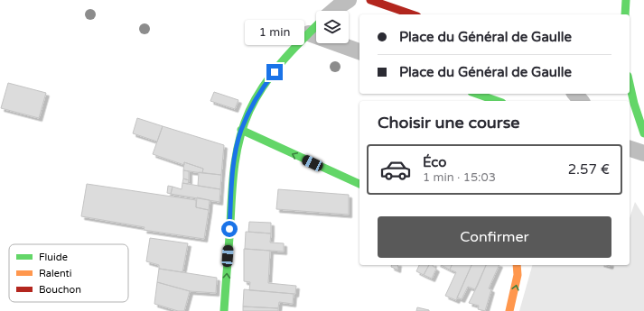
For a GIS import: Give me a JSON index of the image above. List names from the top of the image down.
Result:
{
  "legend": ["Fluide", "Ralenti", "Bouchon"],
  "page": {
    "banner": ["Place du Général de Gaulle", "Place du Général de Gaulle"],
    "bubble": "1 min",
    "heading": "Choisir une course",
    "list": [
      {
        "name": "Éco",
        "note": "1 min · 15:03",
        "value": "2.57 €"
      }
    ],
    "buttons": "Confirmer"
  }
}
